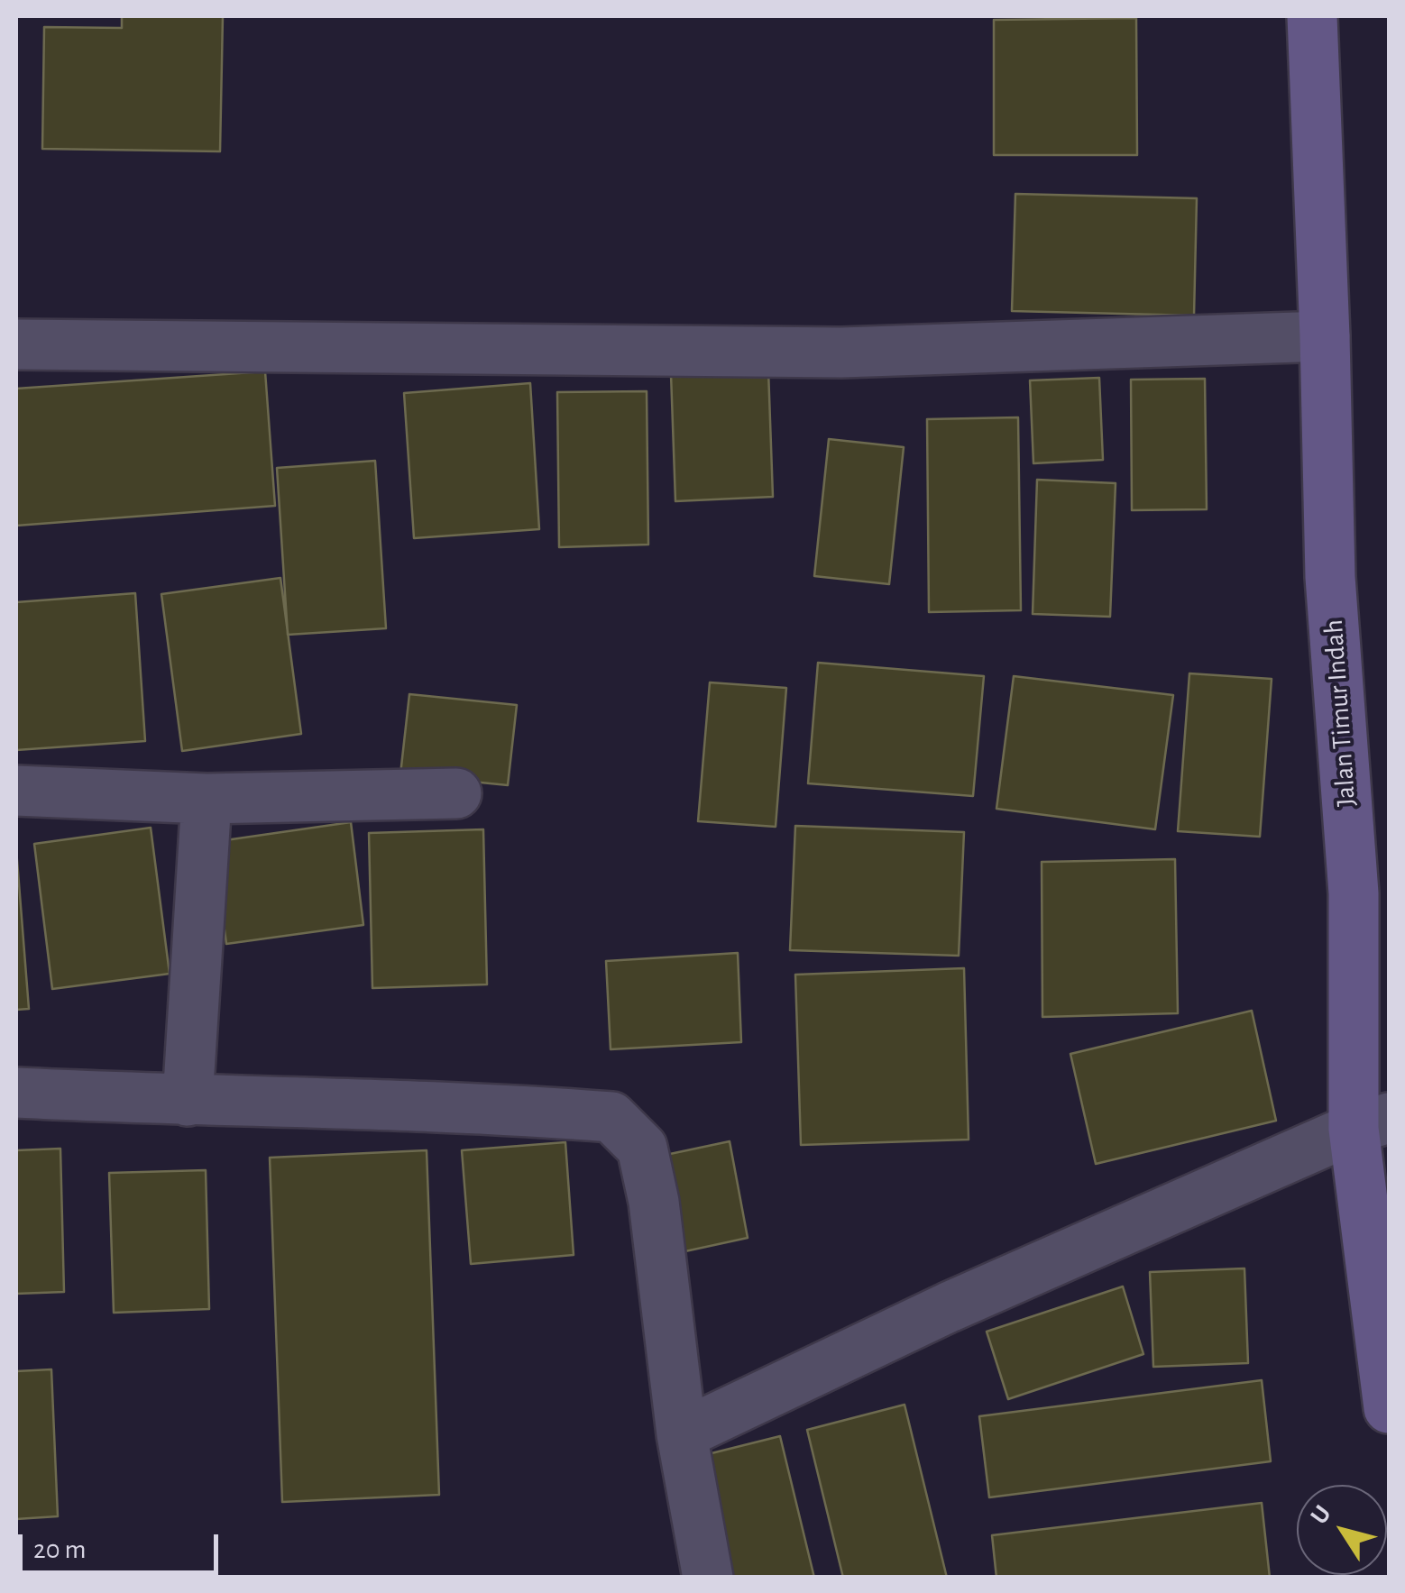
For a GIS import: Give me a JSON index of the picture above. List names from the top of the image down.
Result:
{
  "streets": {
    "street": ["Jalan Timur Indah"]
  },
  "scale_bar": "20 m",
  "north": "top left"
}
